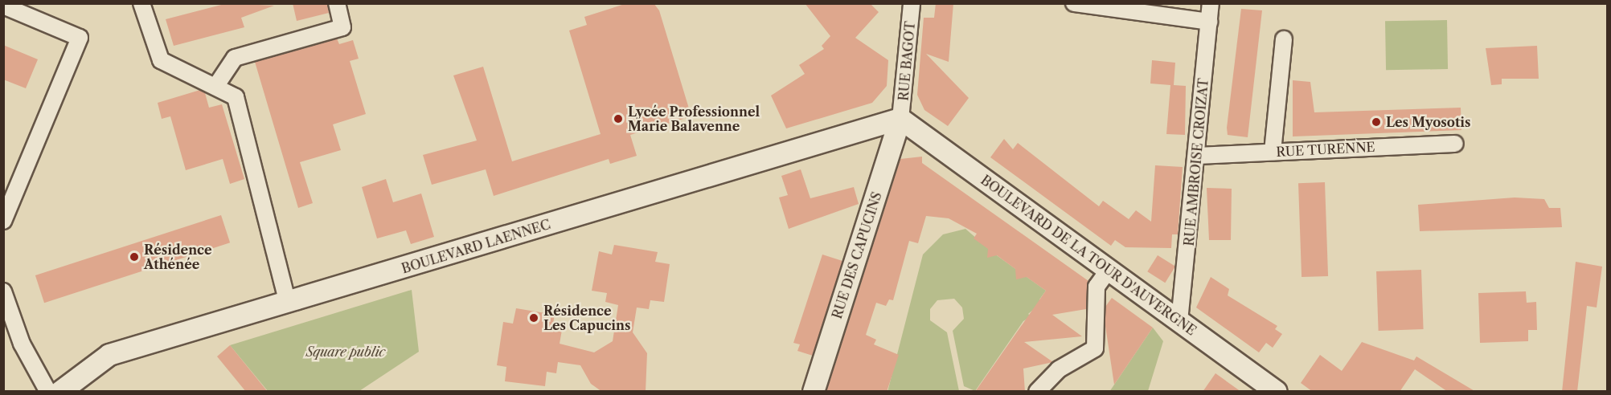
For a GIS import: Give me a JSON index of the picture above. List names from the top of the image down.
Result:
{
  "streets": {
    "street": [
      "RUE BAGOT",
      "RUE TURENNE",
      "RUE AMBROISE CROIZAT",
      "BOULEVARD LAENNEC",
      "RUE DES CAPUCINS",
      "BOULEVARD DE LA TOUR D'AUVERGNE"
    ]
  },
  "crossings": [
    ["RUE BAGOT", "BOULEVARD LAENNEC"],
    ["RUE BAGOT", "RUE DES CAPUCINS"],
    ["RUE BAGOT", "BOULEVARD DE LA TOUR D'AUVERGNE"],
    ["RUE TURENNE", "RUE AMBROISE CROIZAT"],
    ["RUE AMBROISE CROIZAT", "BOULEVARD DE LA TOUR D'AUVERGNE"],
    ["BOULEVARD LAENNEC", "RUE DES CAPUCINS"],
    ["BOULEVARD LAENNEC", "BOULEVARD DE LA TOUR D'AUVERGNE"],
    ["RUE DES CAPUCINS", "BOULEVARD DE LA TOUR D'AUVERGNE"]
  ],
  "parks": ["Square public"],
  "places": [
    "Lycée Professionnel Marie Balavenne",
    "Les Myosotis",
    "Résidence Athénée",
    "Résidence Les Capucins"
  ]
}
